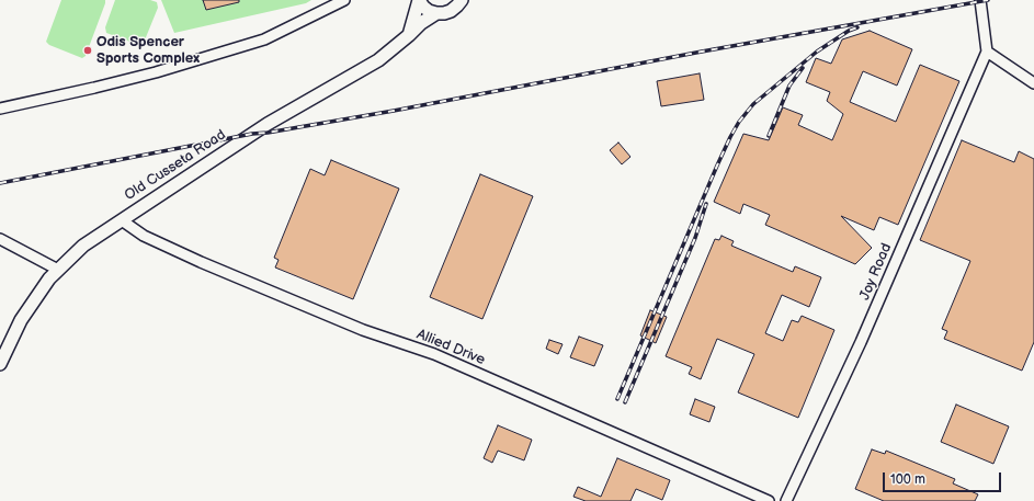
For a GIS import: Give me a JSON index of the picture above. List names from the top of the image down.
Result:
{
  "streets": {
    "street": ["Old Cusseta Road", "Joy Road", "Allied Drive"]
  },
  "crossings": [
    ["Old Cusseta Road", "Allied Drive"]
  ],
  "places": ["Odis Spencer Sports Complex"],
  "scale_bar": "100 m"
}
